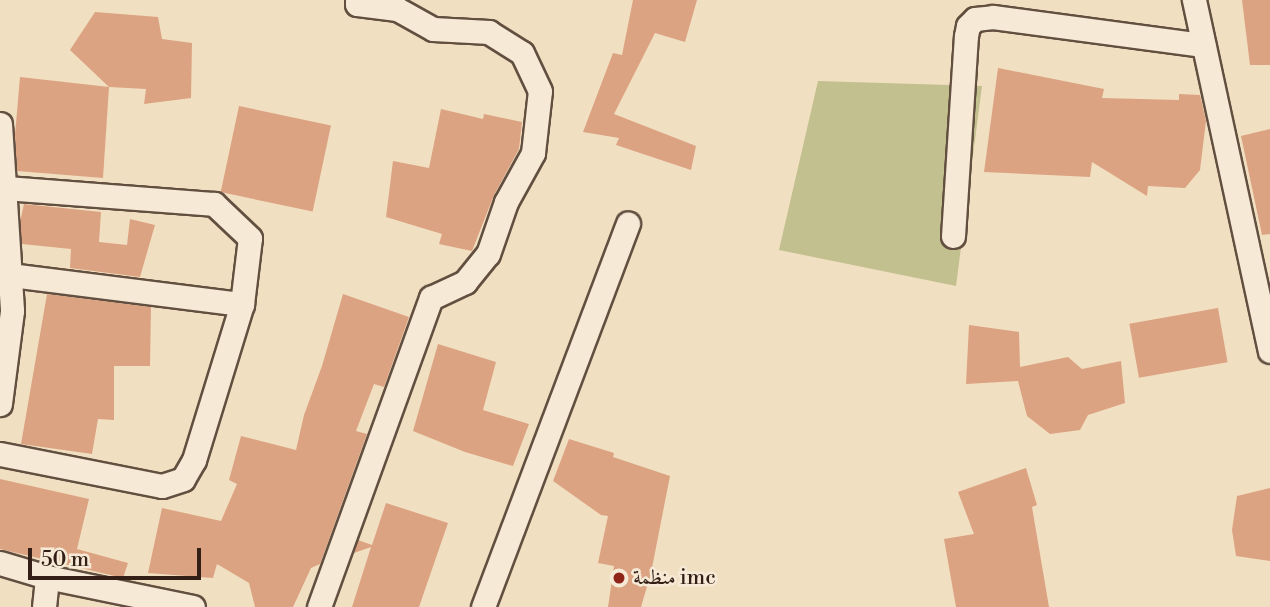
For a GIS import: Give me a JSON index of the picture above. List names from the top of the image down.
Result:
{
  "places": ["منظمة imc"],
  "scale_bar": "50 m"
}
